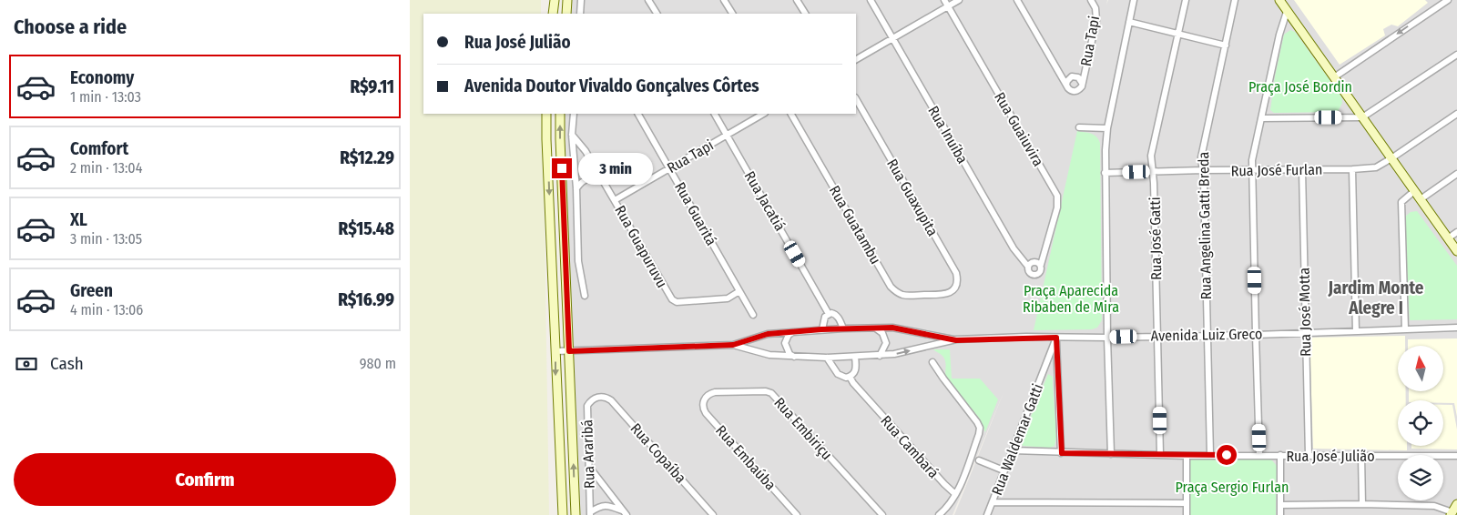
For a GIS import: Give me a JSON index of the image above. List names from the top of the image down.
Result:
{
  "streets": {
    "street": [
      "Rua Tapi",
      "Rua Guaiuvira",
      "Rua Inuíba",
      "Rua José Furlan",
      "Rua Guaxupita",
      "Rua Jacatiá",
      "Rua Guaritá",
      "Rua Guatambu",
      "Rua Angelina Gatti Breda",
      "Rua José Gatti",
      "Rua Guapuruvu",
      "Rua José Motta",
      "Avenida Luiz Greco",
      "Rua Embiriçu",
      "Rua Waldemar Gatti",
      "Rua Cambará",
      "Rua Copaíba",
      "Rua Araribá",
      "Rua José Julião",
      "Rua Embaúba"
    ]
  },
  "crossings": [
    ["Rua Tapi", "Rua Jacatiá"],
    ["Rua Tapi", "Rua Guaritá"],
    ["Rua Tapi", "Rua Guapuruvu"],
    ["Rua Guaiuvira", "Rua Inuíba"],
    ["Rua José Furlan", "Rua Angelina Gatti Breda"],
    ["Rua José Furlan", "Rua José Gatti"],
    ["Rua José Furlan", "Rua José Motta"],
    ["Rua Guaxupita", "Rua Guatambu"],
    ["Rua Jacatiá", "Avenida Luiz Greco"],
    ["Rua Guaritá", "Rua Guapuruvu"],
    ["Rua Angelina Gatti Breda", "Avenida Luiz Greco"],
    ["Rua Angelina Gatti Breda", "Rua José Julião"],
    ["Rua José Gatti", "Avenida Luiz Greco"],
    ["Rua José Gatti", "Rua José Julião"],
    ["Rua José Motta", "Avenida Luiz Greco"],
    ["Rua José Motta", "Rua José Julião"],
    ["Avenida Luiz Greco", "Rua Waldemar Gatti"],
    ["Avenida Luiz Greco", "Rua Cambará"],
    ["Rua Embiriçu", "Rua Embaúba"],
    ["Rua Waldemar Gatti", "Rua José Julião"],
    ["Rua Copaíba", "Rua Araribá"]
  ],
  "districts": ["Jardim Monte Alegre I"],
  "parks": ["Praça José Bordin", "Praça Aparecida Ribaben de Mira", "Praça Sergio Furlan"],
  "north": "top",
  "page": {
    "heading": "Choose a ride",
    "banner": ["Rua José Julião", "Avenida Doutor Vivaldo Gonçalves Côrtes"],
    "list": [
      {
        "name": "Economy",
        "note": "1 min · 13:03",
        "value": "R$9.11"
      },
      {
        "name": "Comfort",
        "note": "2 min · 13:04",
        "value": "R$12.29"
      },
      {
        "name": "XL",
        "note": "3 min · 13:05",
        "value": "R$15.48"
      },
      {
        "name": "Green",
        "note": "4 min · 13:06",
        "value": "R$16.99"
      }
    ],
    "bubble": "3 min",
    "pay": ["Cash", "980 m"],
    "buttons": "Confirm"
  }
}
